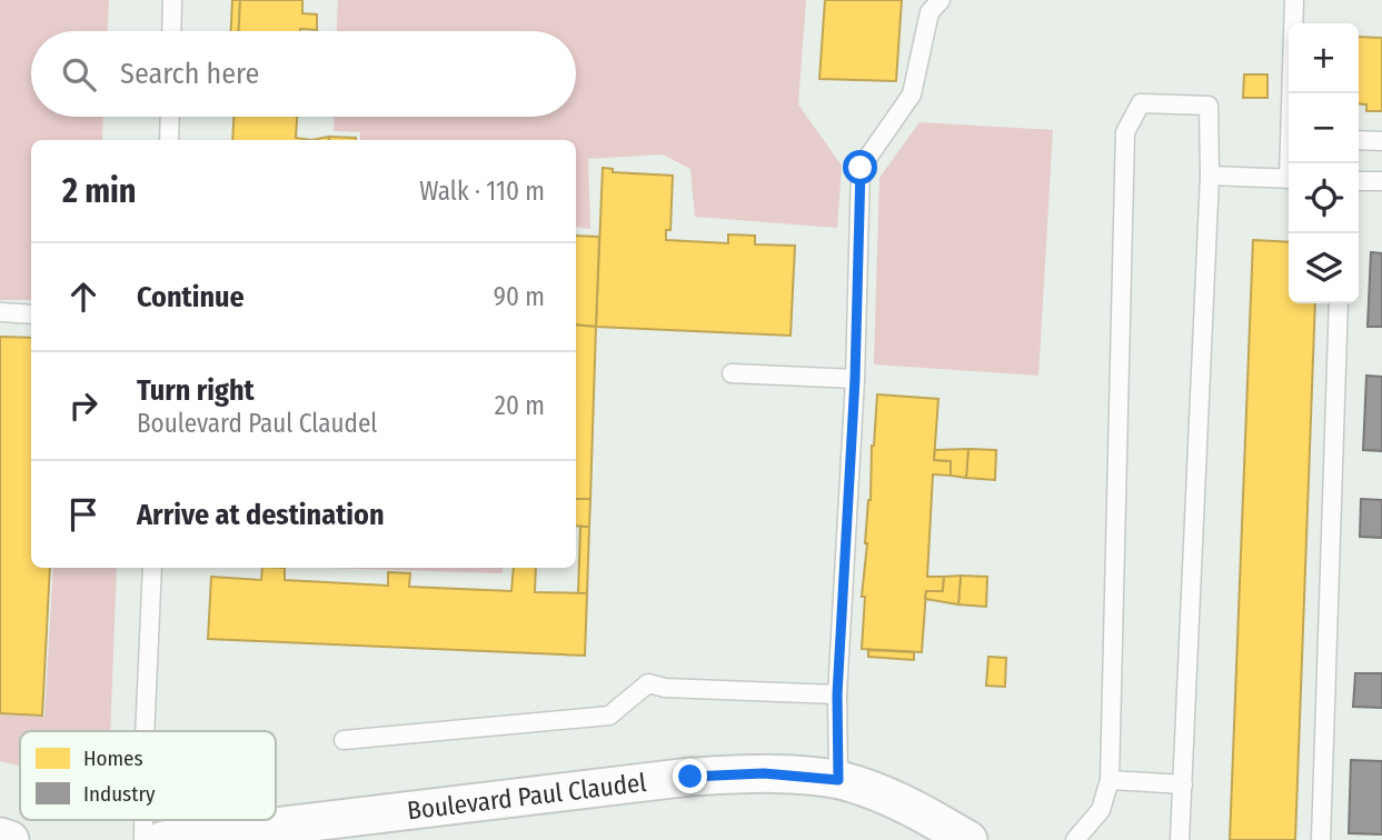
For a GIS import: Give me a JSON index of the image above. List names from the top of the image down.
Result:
{
  "streets": {
    "street": ["Boulevard Paul Claudel"]
  },
  "legend": ["Homes", "Industry"],
  "page": {
    "map_buttons": ["+", "−"],
    "search": "Search here",
    "heading": ["2 min", "Walk · 110 m"],
    "list": [
      ["Continue", "90 m"],
      ["Turn right", "Boulevard Paul Claudel", "20 m"],
      "Arrive at destination"
    ]
  }
}
